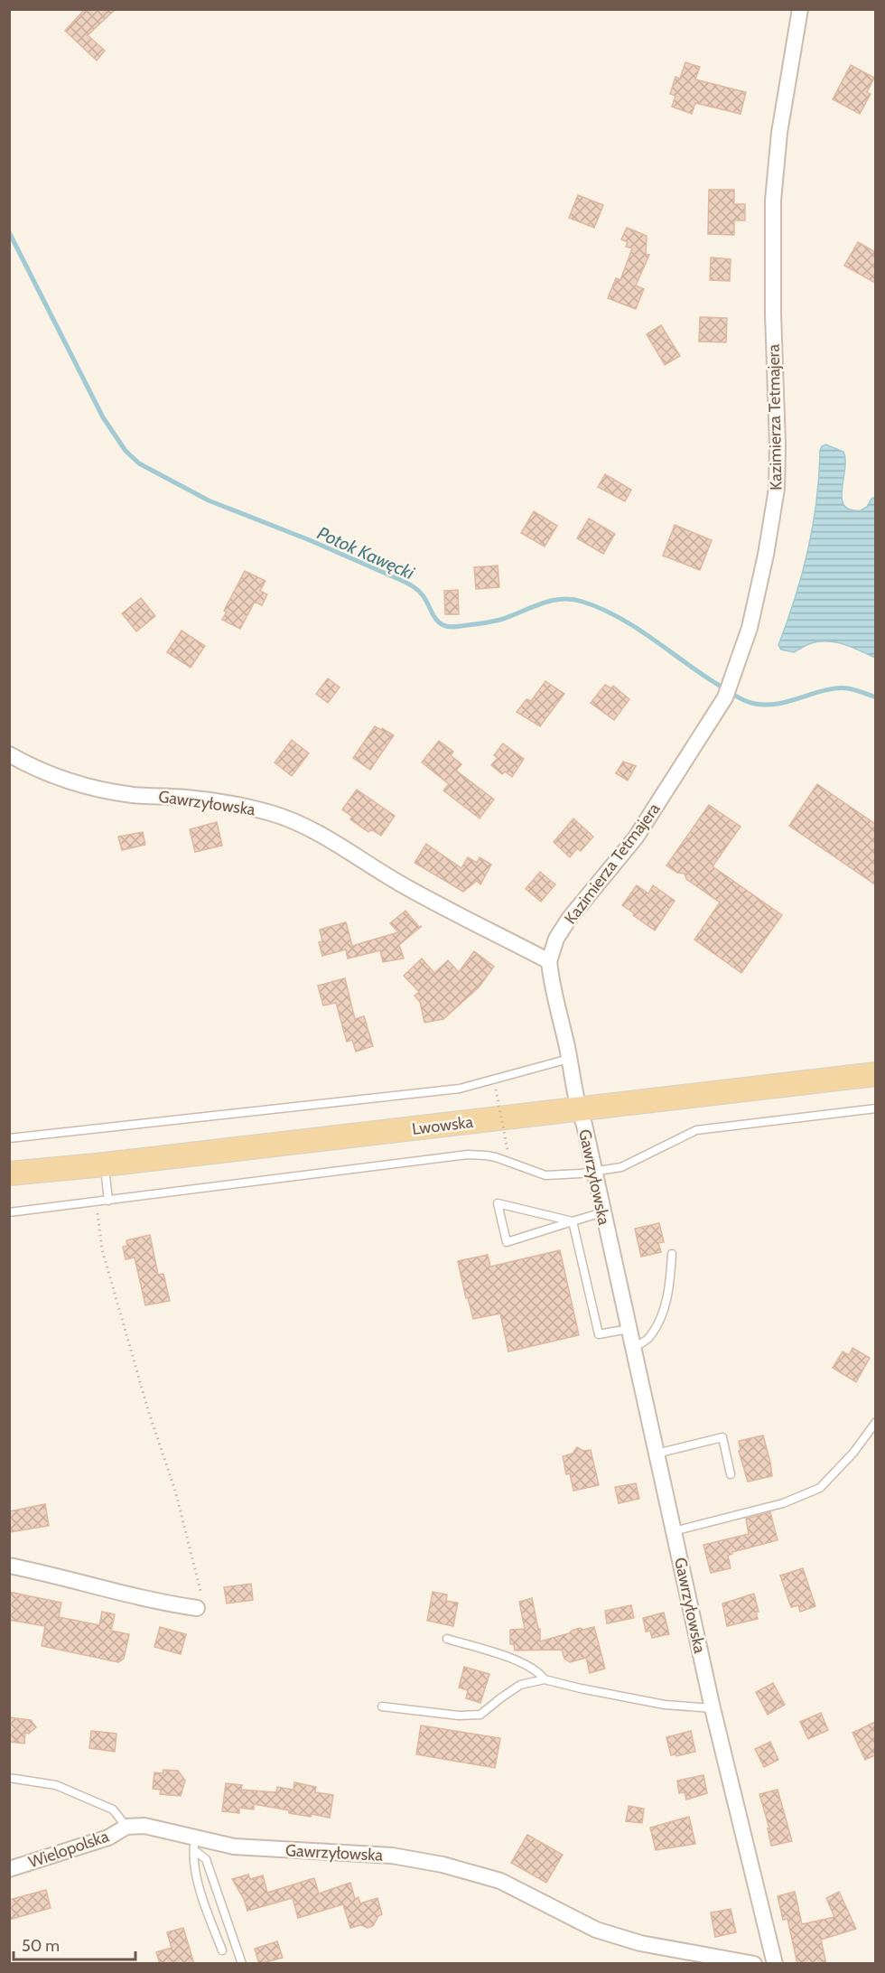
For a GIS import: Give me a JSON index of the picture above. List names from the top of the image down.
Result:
{
  "streets": {
    "main road": ["Lwowska"],
    "street": ["Kazimierza Tetmajera", "Gawrzyłowska", "Wielopolska"]
  },
  "crossings": [
    ["Kazimierza Tetmajera", "Gawrzyłowska"],
    ["Gawrzyłowska", "Lwowska"],
    ["Gawrzyłowska", "Wielopolska"]
  ],
  "water": ["Potok Kawęcki"],
  "scale_bar": "50 m"
}
